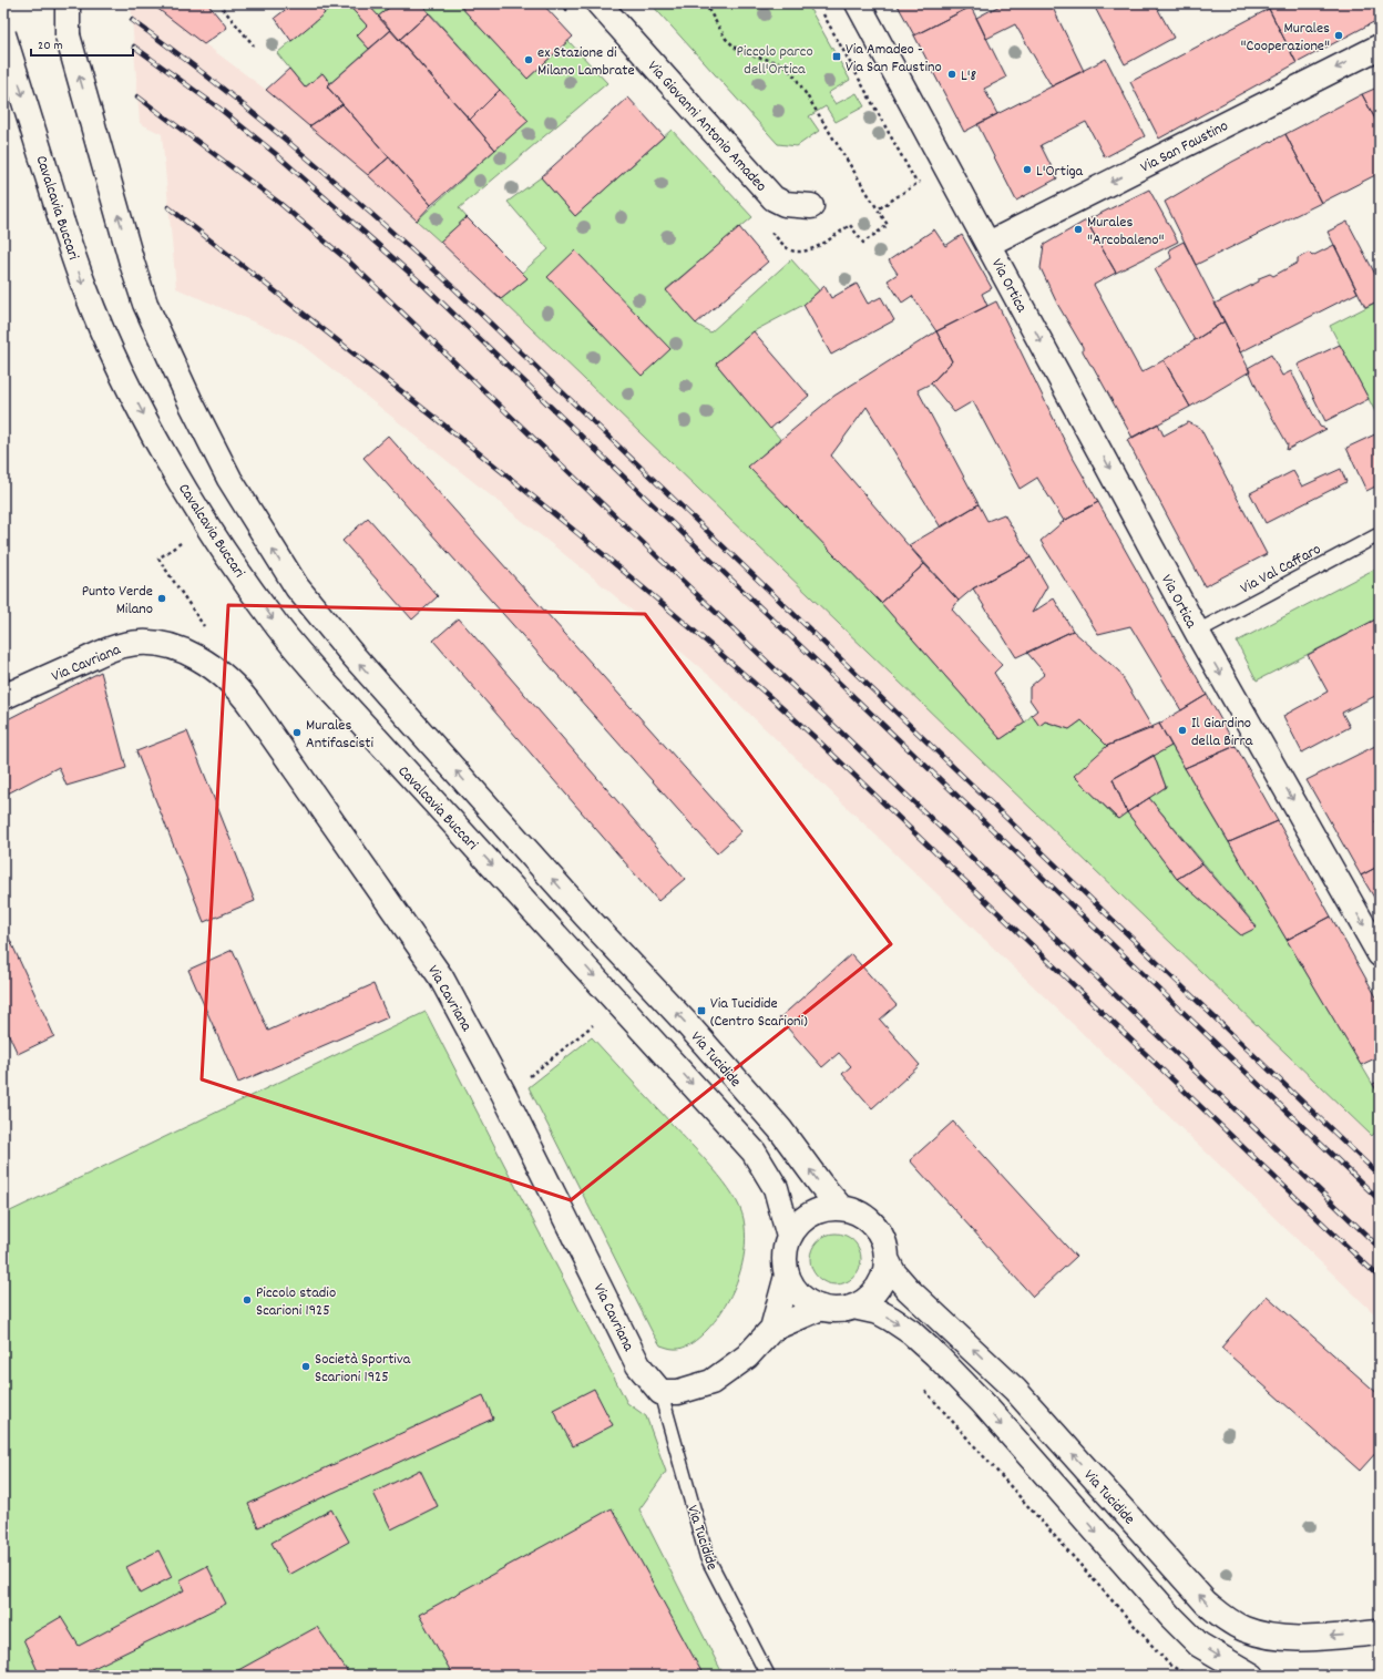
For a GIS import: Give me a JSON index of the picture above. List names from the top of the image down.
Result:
{
  "streets": {
    "street": [
      "Via Giovanni Antonio Amadeo",
      "Via San Faustino",
      "Cavalcavia Buccari",
      "Via Ortica",
      "Via Cavriana",
      "Via Tucidide"
    ],
    "lane": ["Via Val Caffaro"]
  },
  "crossings": [
    ["Via San Faustino", "Via Ortica"],
    ["Cavalcavia Buccari", "Via Tucidide"],
    ["Via Ortica", "Via Val Caffaro"],
    ["Via Cavriana", "Via Tucidide"]
  ],
  "one_way": ["Via San Faustino", "Cavalcavia Buccari", "Via Ortica"],
  "parks": ["Piccolo parco dell'Ortica"],
  "places": {
    "other": [
      "Murales \"Cooperazione\"",
      "ex Stazione di Milano Lambrate",
      "L'8",
      "L'Ortiga",
      "Murales \"Arcobaleno\"",
      "Punto Verde Milano",
      "Il Giardino della Birra",
      "Murales Antifascisti",
      "Piccolo stadio Scarioni 1925",
      "Società Sportiva Scarioni 1925"
    ],
    "transit": ["Via Amadeo - Via San Faustino", "Via Tucidide (Centro Scarioni)"]
  },
  "scale_bar": "20 m"
}
